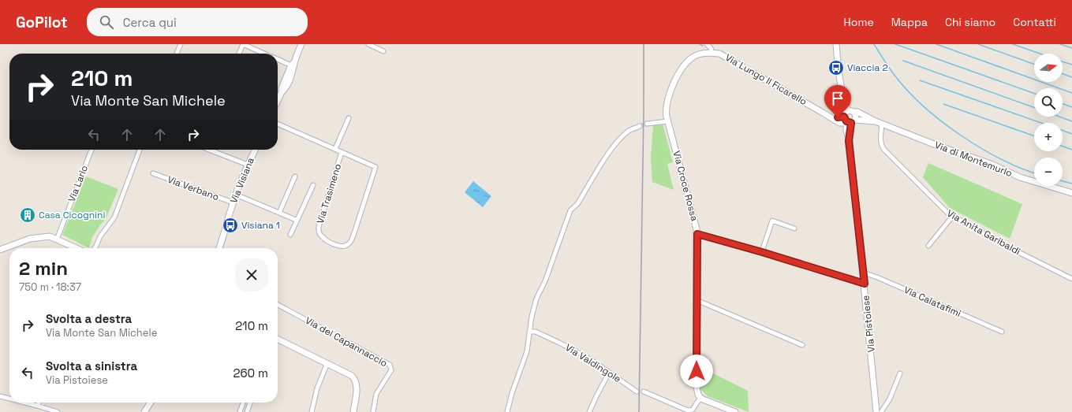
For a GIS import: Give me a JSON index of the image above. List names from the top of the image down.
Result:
{
  "streets": {
    "street": [
      "Via Lungo Il Ficarello",
      "Via di Montemurlo",
      "Via Visiana",
      "Via Lario",
      "Via Croce Rossa",
      "Via Verbano",
      "Via Trasimeno",
      "Via Anita Garibaldi",
      "Via Calatafimi",
      "Via Pistoiese",
      "Via del Capannaccio",
      "Via Valdingole"
    ]
  },
  "crossings": [
    ["Via Lungo Il Ficarello", "Via di Montemurlo"],
    ["Via Lungo Il Ficarello", "Via Croce Rossa"],
    ["Via Lungo Il Ficarello", "Via Pistoiese"],
    ["Via di Montemurlo", "Via Anita Garibaldi"],
    ["Via di Montemurlo", "Via Pistoiese"],
    ["Via Visiana", "Via Verbano"],
    ["Via Calatafimi", "Via Pistoiese"]
  ],
  "places": {
    "bus stop": ["Viaccia 2", "Visiana 1"],
    "building": ["Casa Cicognini"]
  },
  "north": "right",
  "page": {
    "header": "GoPilot",
    "search": "Cerca qui",
    "nav": [
      "Home",
      "Mappa",
      "Chi siamo",
      "Contatti"
    ],
    "map_buttons": ["+", "−"],
    "turn": ["210 m", "Via Monte San Michele"],
    "heading": ["2 min", "750 m · 18:37"],
    "list": [
      {
        "name": "Svolta a destra",
        "note": "Via Monte San Michele",
        "value": "210 m"
      },
      {
        "name": "Svolta a sinistra",
        "note": "Via Pistoiese",
        "value": "260 m"
      }
    ]
  }
}
